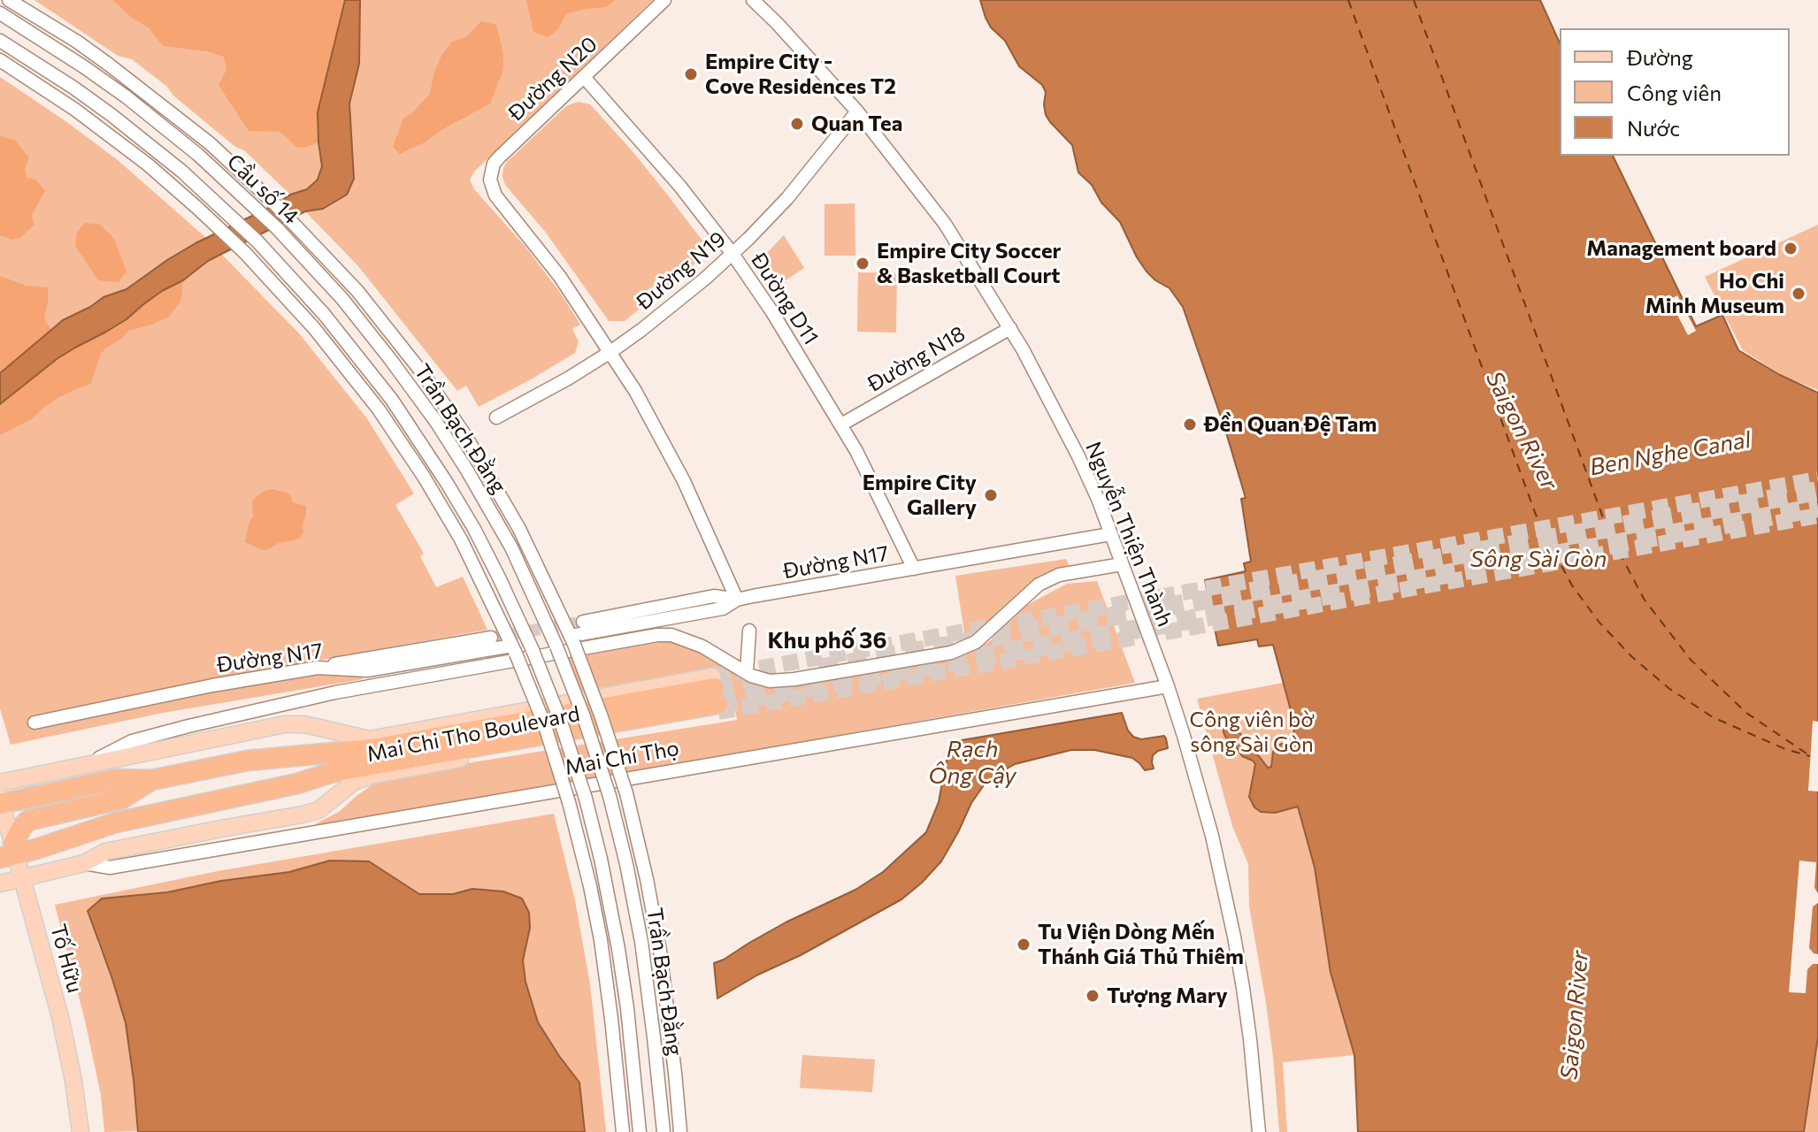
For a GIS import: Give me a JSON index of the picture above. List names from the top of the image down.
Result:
{
  "streets": {
    "highway": ["Mai Chi Tho Boulevard"],
    "main road": ["Tố Hữu"],
    "street": [
      "Đường N20",
      "Cầu số 14",
      "Đường N19",
      "Đường D11",
      "Đường N18",
      "Trần Bạch Đằng",
      "Nguyễn Thiện Thành",
      "Đường N17",
      "Mai Chí Thọ"
    ]
  },
  "crossings": [
    ["Đường N20", "Đường N19"],
    ["Đường N20", "Đường D11"],
    ["Cầu số 14", "Trần Bạch Đằng"],
    ["Cầu số 14", "Đường N17"],
    ["Đường N19", "Đường D11"],
    ["Đường N19", "Nguyễn Thiện Thành"],
    ["Đường D11", "Đường N18"],
    ["Đường D11", "Đường N17"],
    ["Đường N18", "Nguyễn Thiện Thành"],
    ["Nguyễn Thiện Thành", "Đường N17"],
    ["Nguyễn Thiện Thành", "Mai Chí Thọ"],
    ["Mai Chi Tho Boulevard", "Mai Chí Thọ"],
    ["Mai Chi Tho Boulevard", "Tố Hữu"]
  ],
  "districts": ["Khu phố 36"],
  "water": [
    "Saigon River",
    "Ben Nghe Canal",
    "Sông Sài Gòn",
    "Rạch Ông Cậy"
  ],
  "parks": ["Công viên bờ sông Sài Gòn"],
  "places": [
    "Empire City - Cove Residences T2",
    "Quan Tea",
    "Management board",
    "Empire City Soccer & Basketball Court",
    "Ho Chi Minh Museum",
    "Đền Quan Đệ Tam",
    "Empire City Gallery",
    "Tu Viện Dòng Mến Thánh Giá Thủ Thiêm",
    "Tượng Mary"
  ],
  "legend": ["Đường", "Công viên", "Nước"]
}
